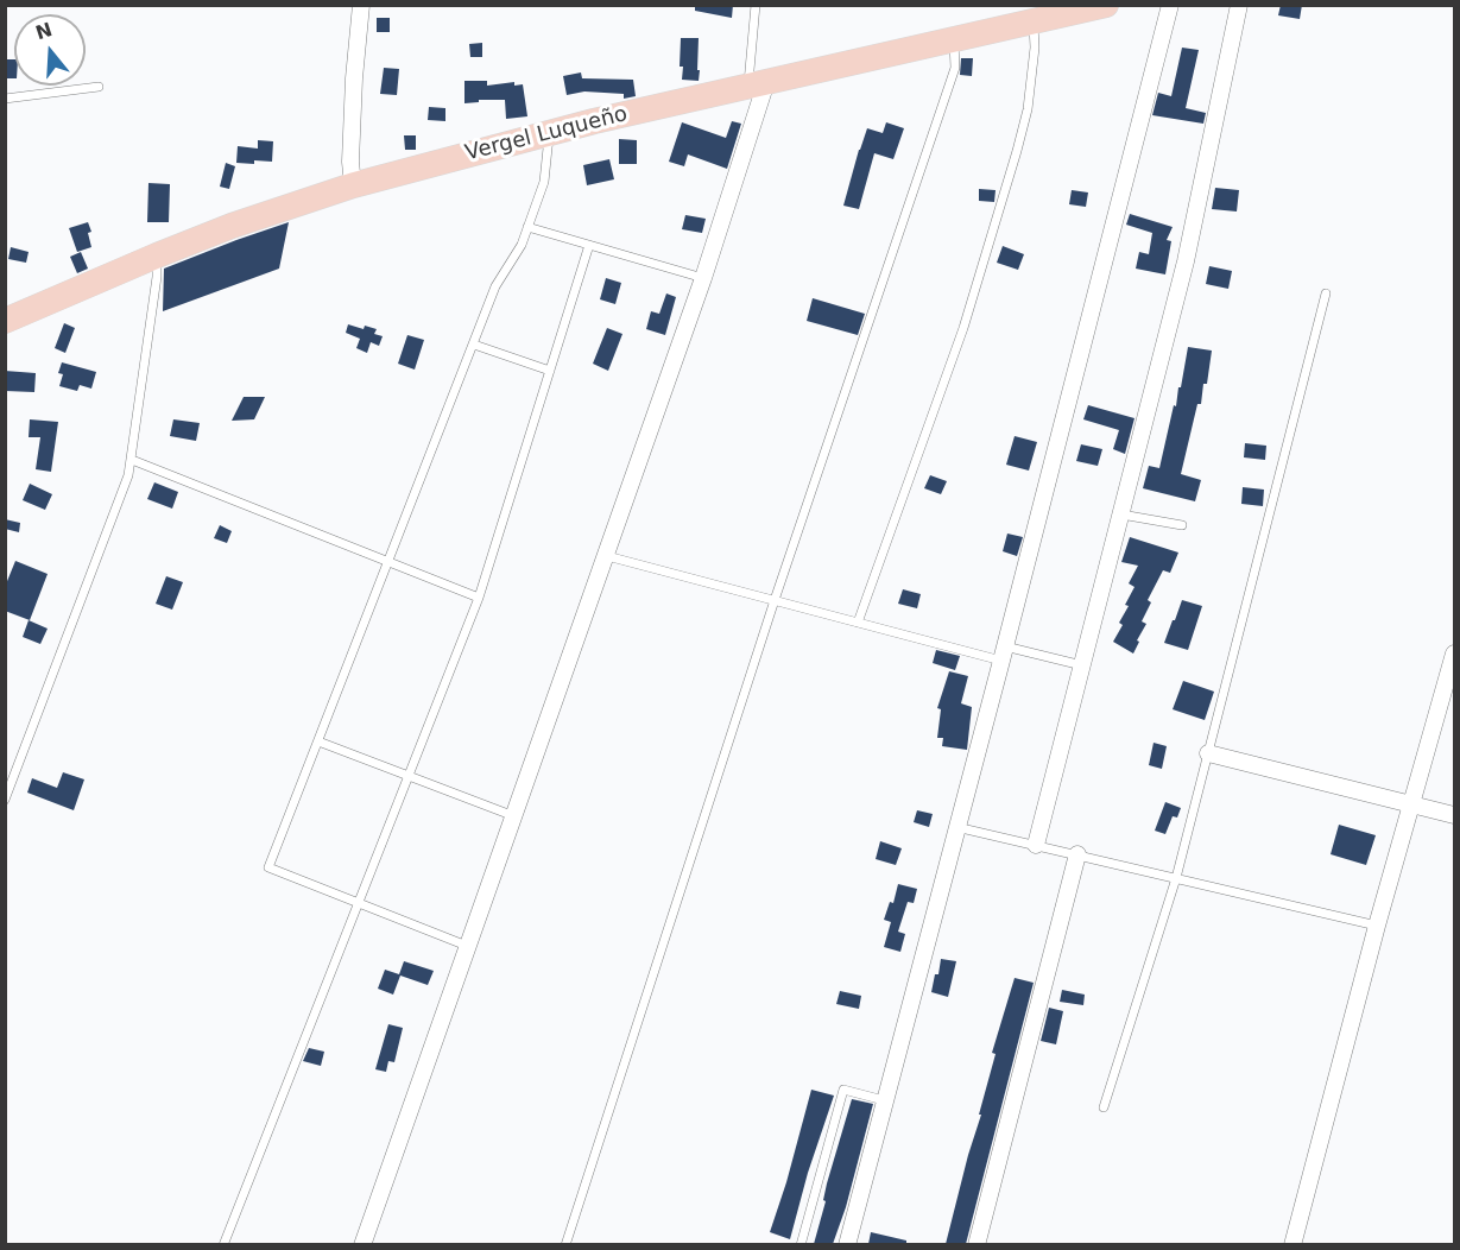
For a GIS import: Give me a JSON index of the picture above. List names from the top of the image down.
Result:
{
  "streets": {
    "main road": ["Vergel Luqueño"]
  },
  "north": "top"
}
